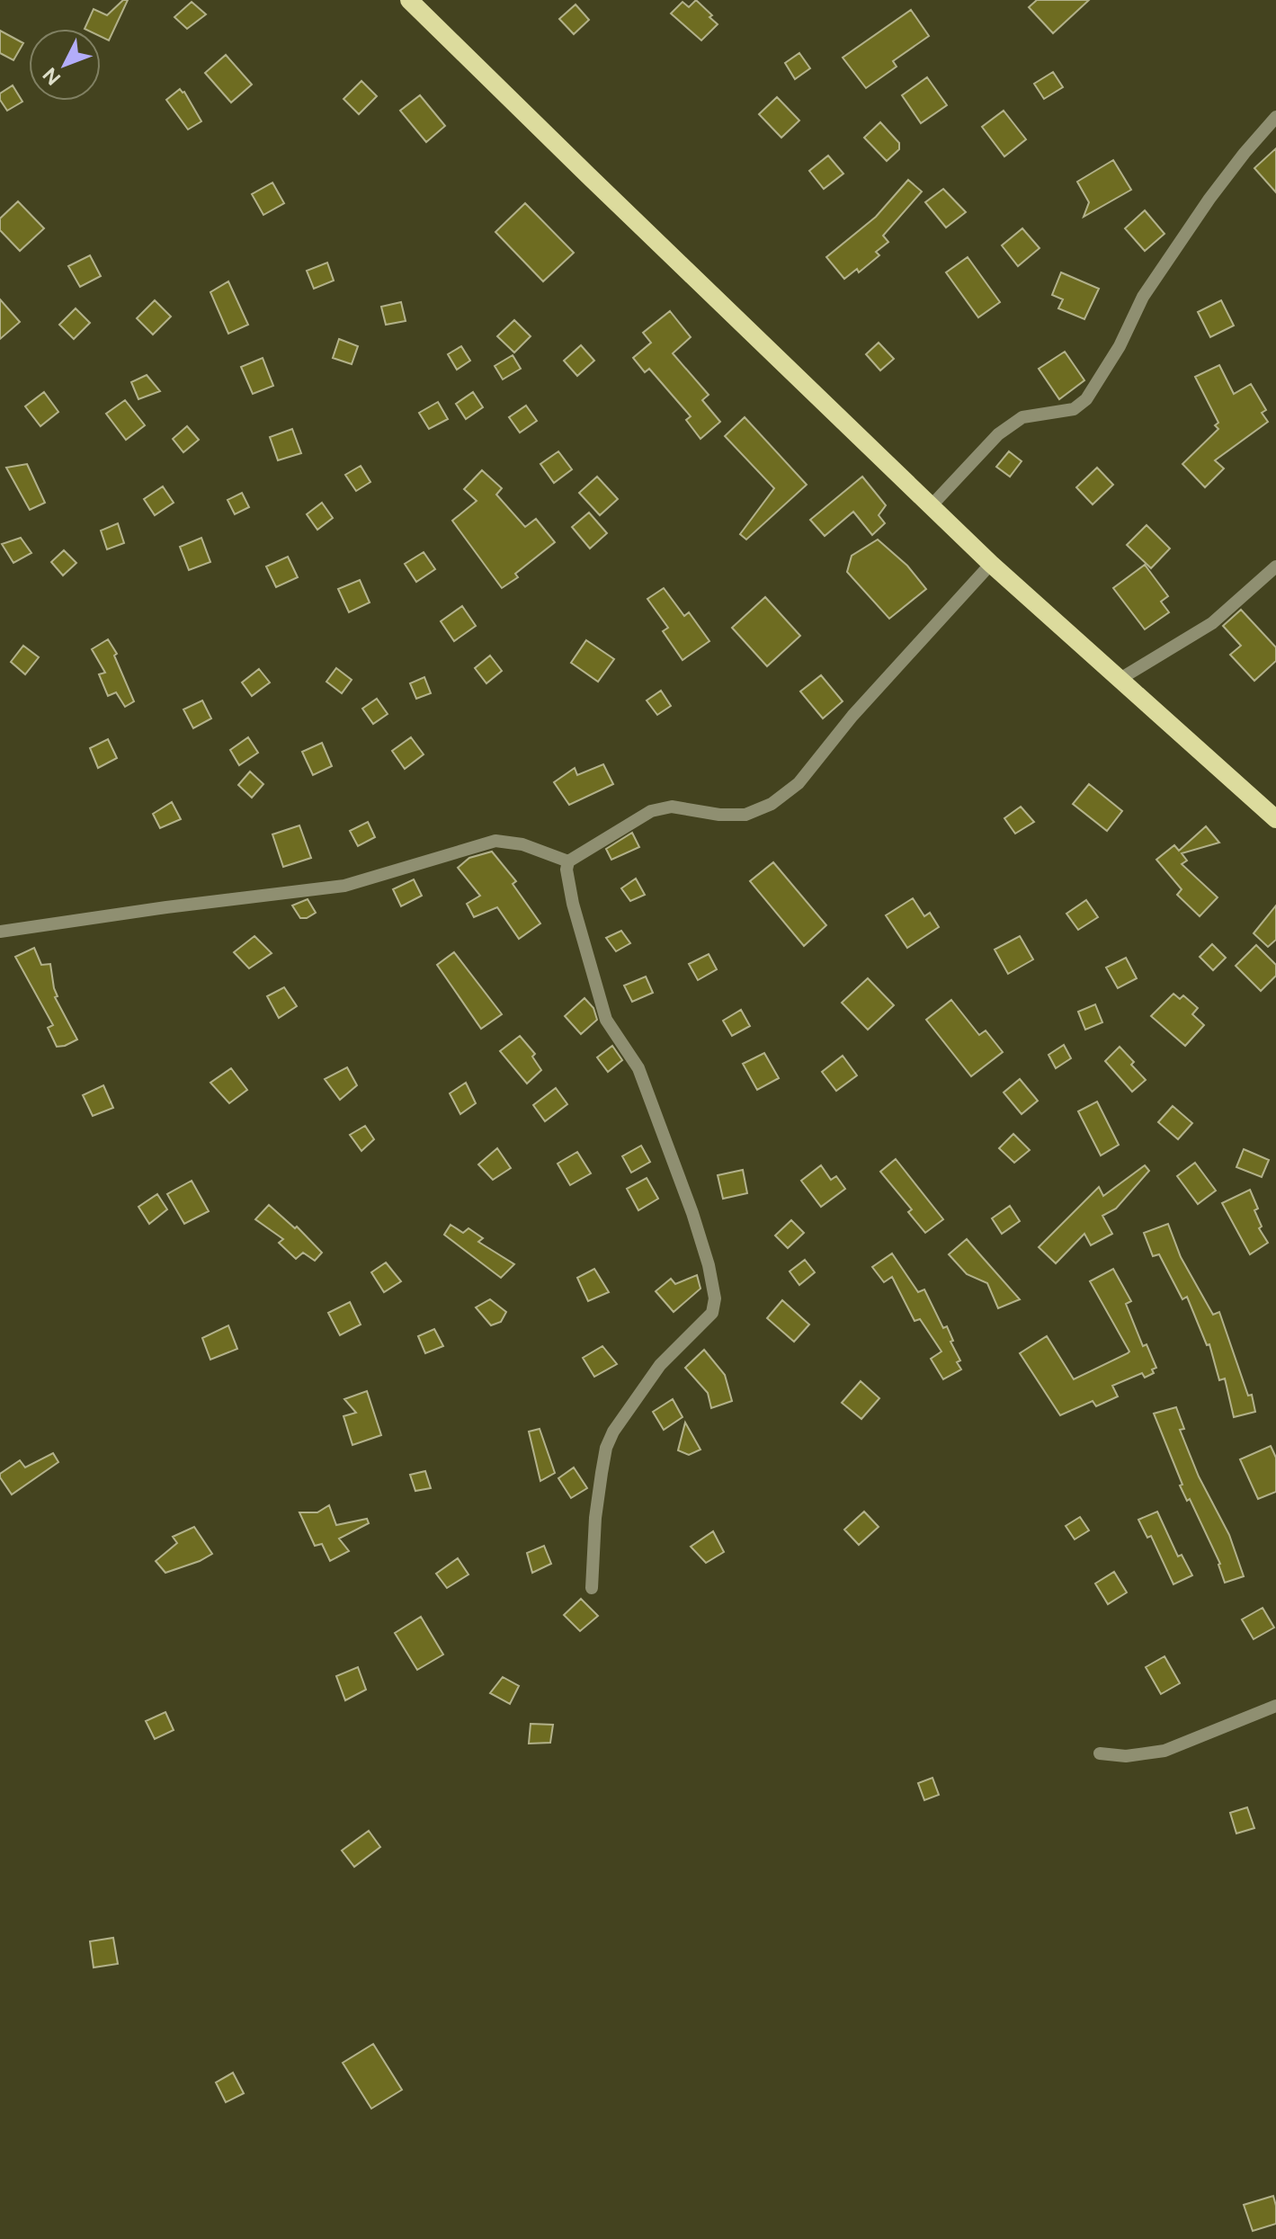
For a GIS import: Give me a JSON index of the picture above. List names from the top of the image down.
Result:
{
  "north": "bottom left"
}
